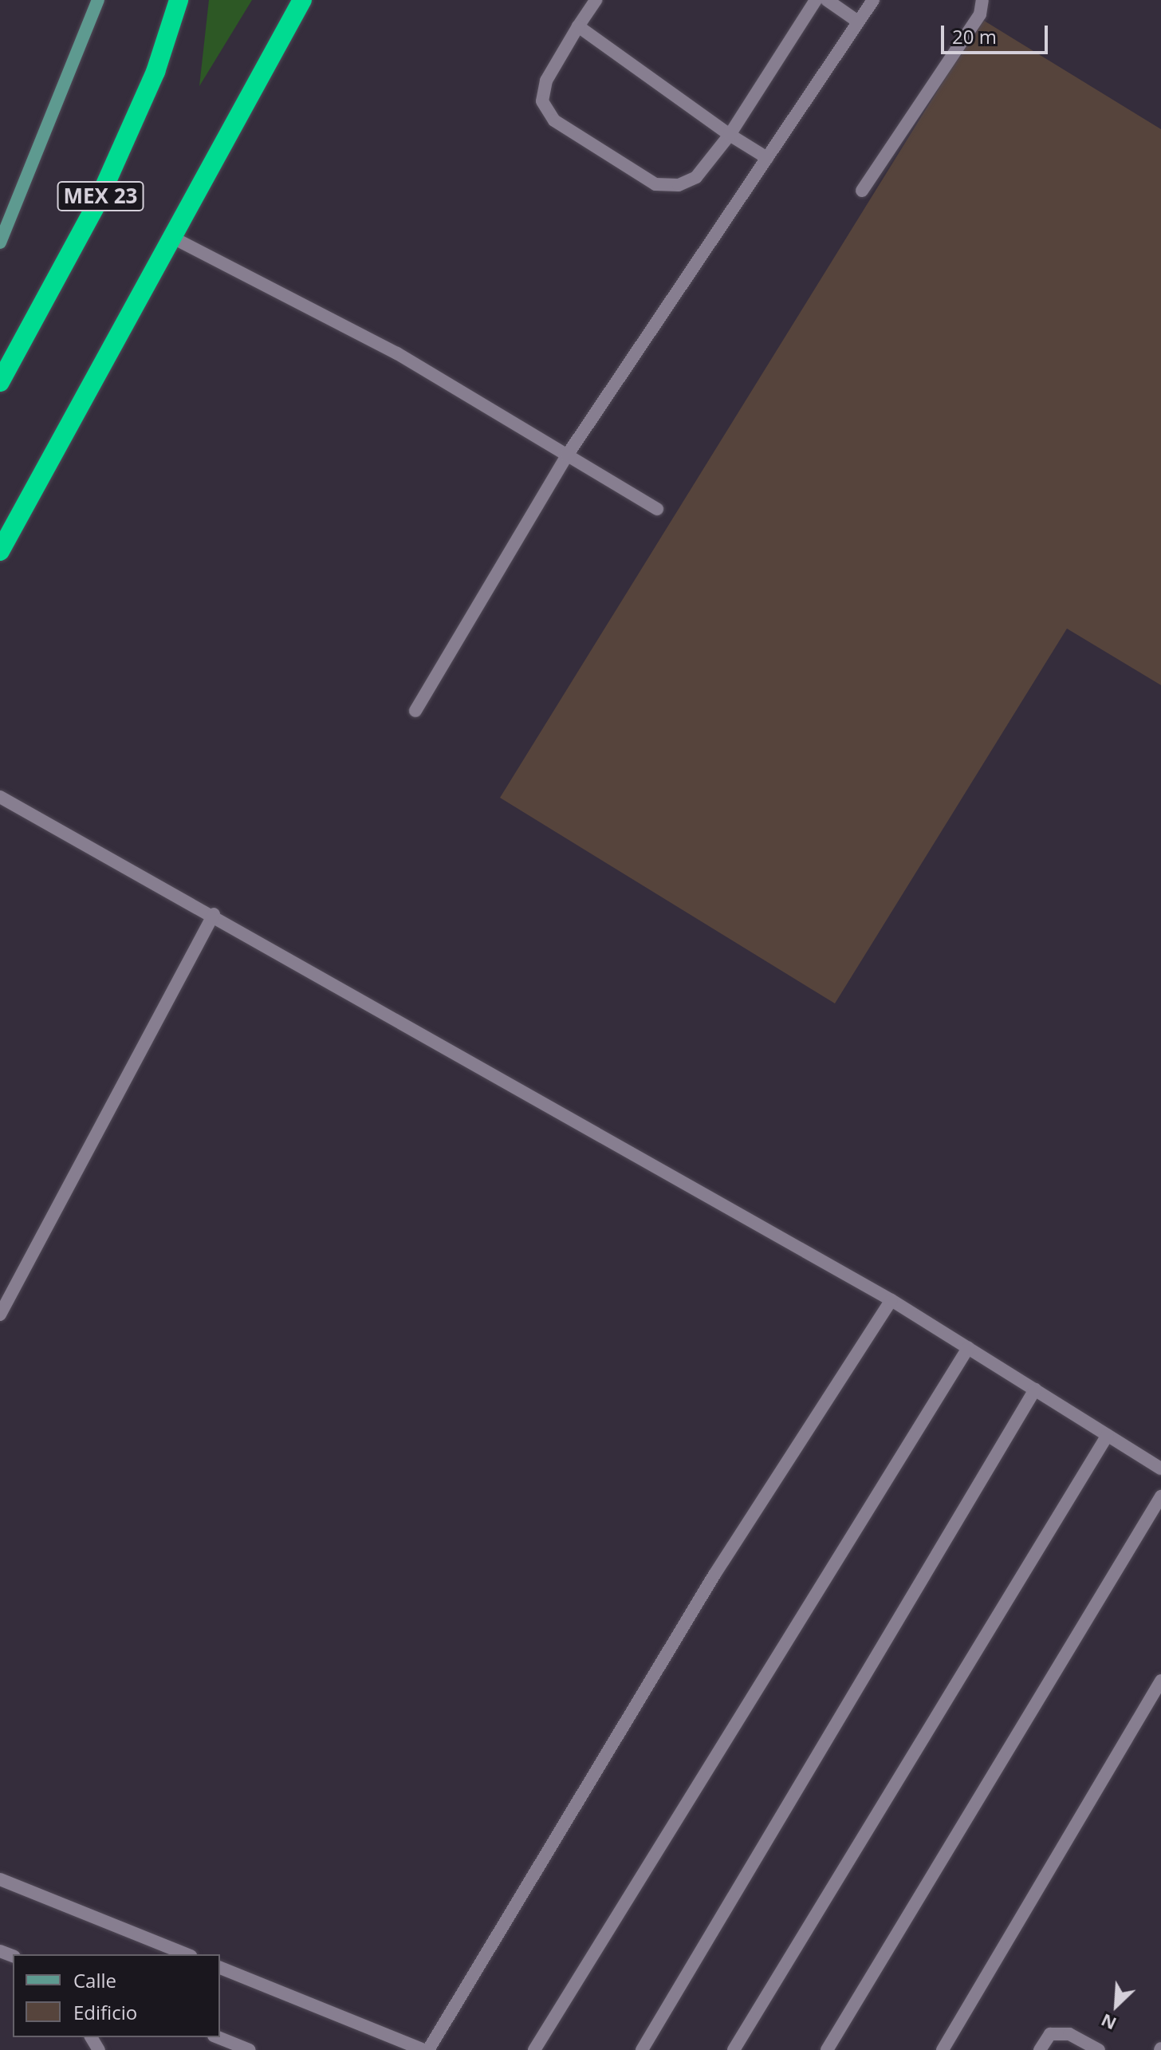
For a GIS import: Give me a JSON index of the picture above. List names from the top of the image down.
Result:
{
  "streets": {
    "highway": ["MEX 23"]
  },
  "legend": ["Calle", "Edificio"],
  "scale_bar": "20 m",
  "north": "bottom left"
}
